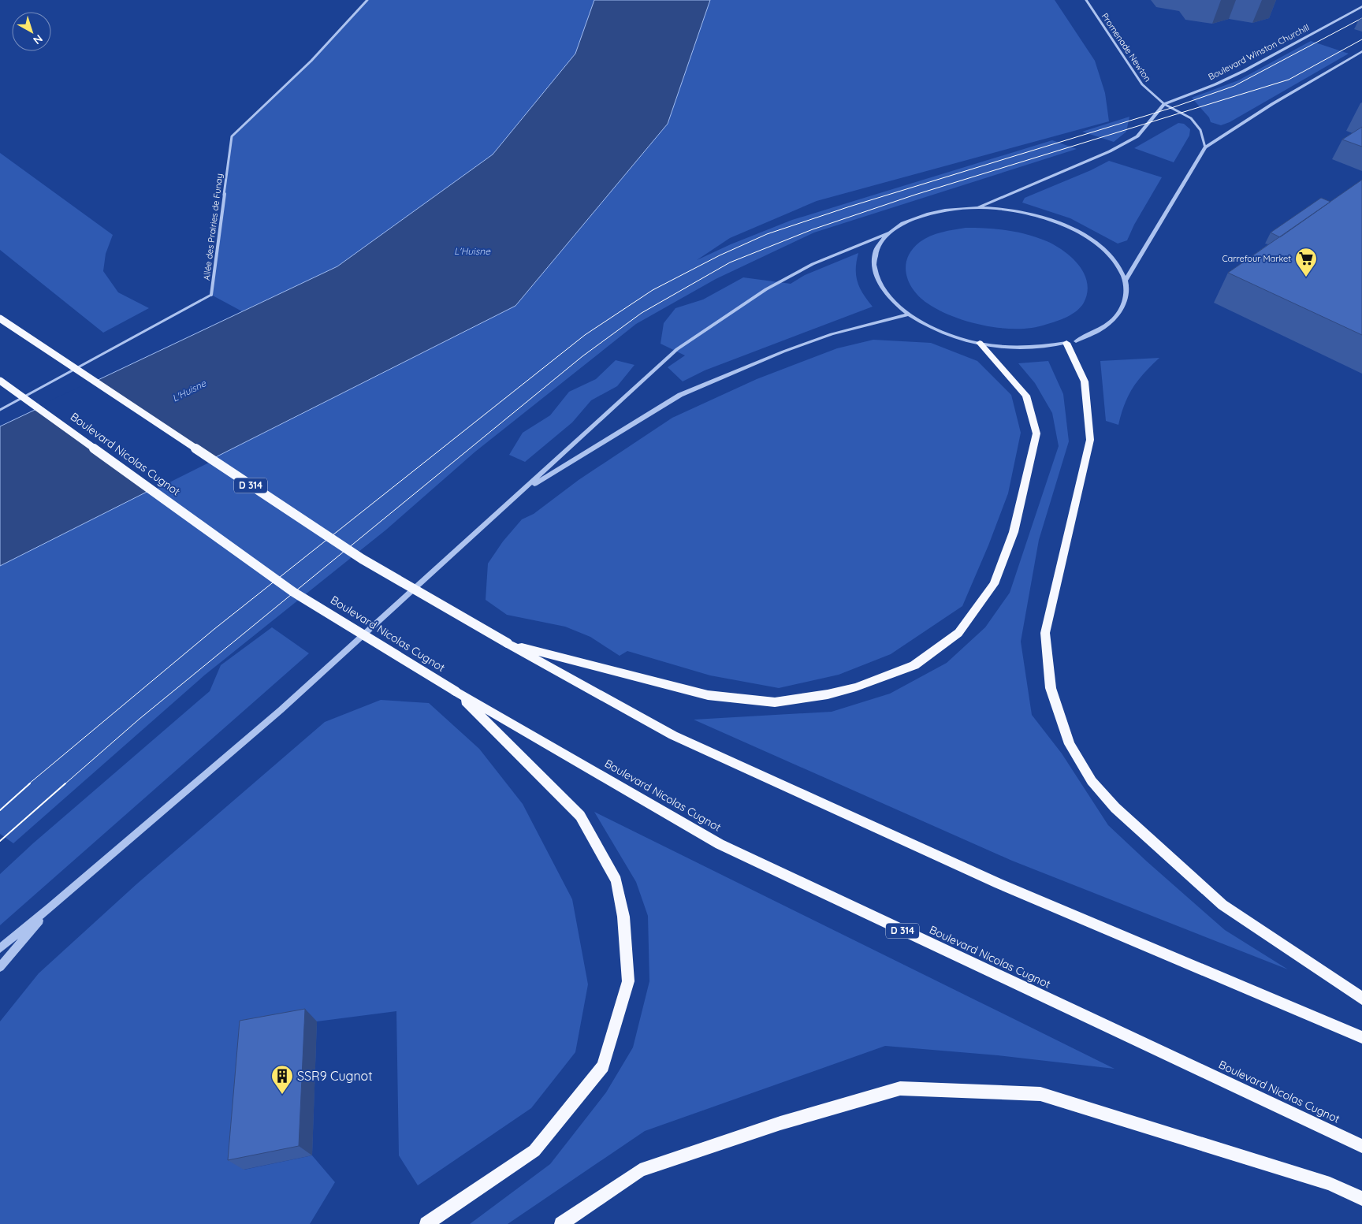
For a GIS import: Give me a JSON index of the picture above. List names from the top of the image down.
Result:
{
  "streets": {
    "main road": ["Boulevard Nicolas Cugnot", "D 314"],
    "street": ["Promenade Newton", "Boulevard Winston Churchill", "Allée des Prairies de Funay"]
  },
  "crossings": [
    ["Promenade Newton", "Boulevard Winston Churchill"]
  ],
  "water": ["L'Huisne"],
  "places": {
    "supermarket": ["Carrefour Market"],
    "building": ["SSR9 Cugnot"]
  },
  "north": "bottom right"
}
